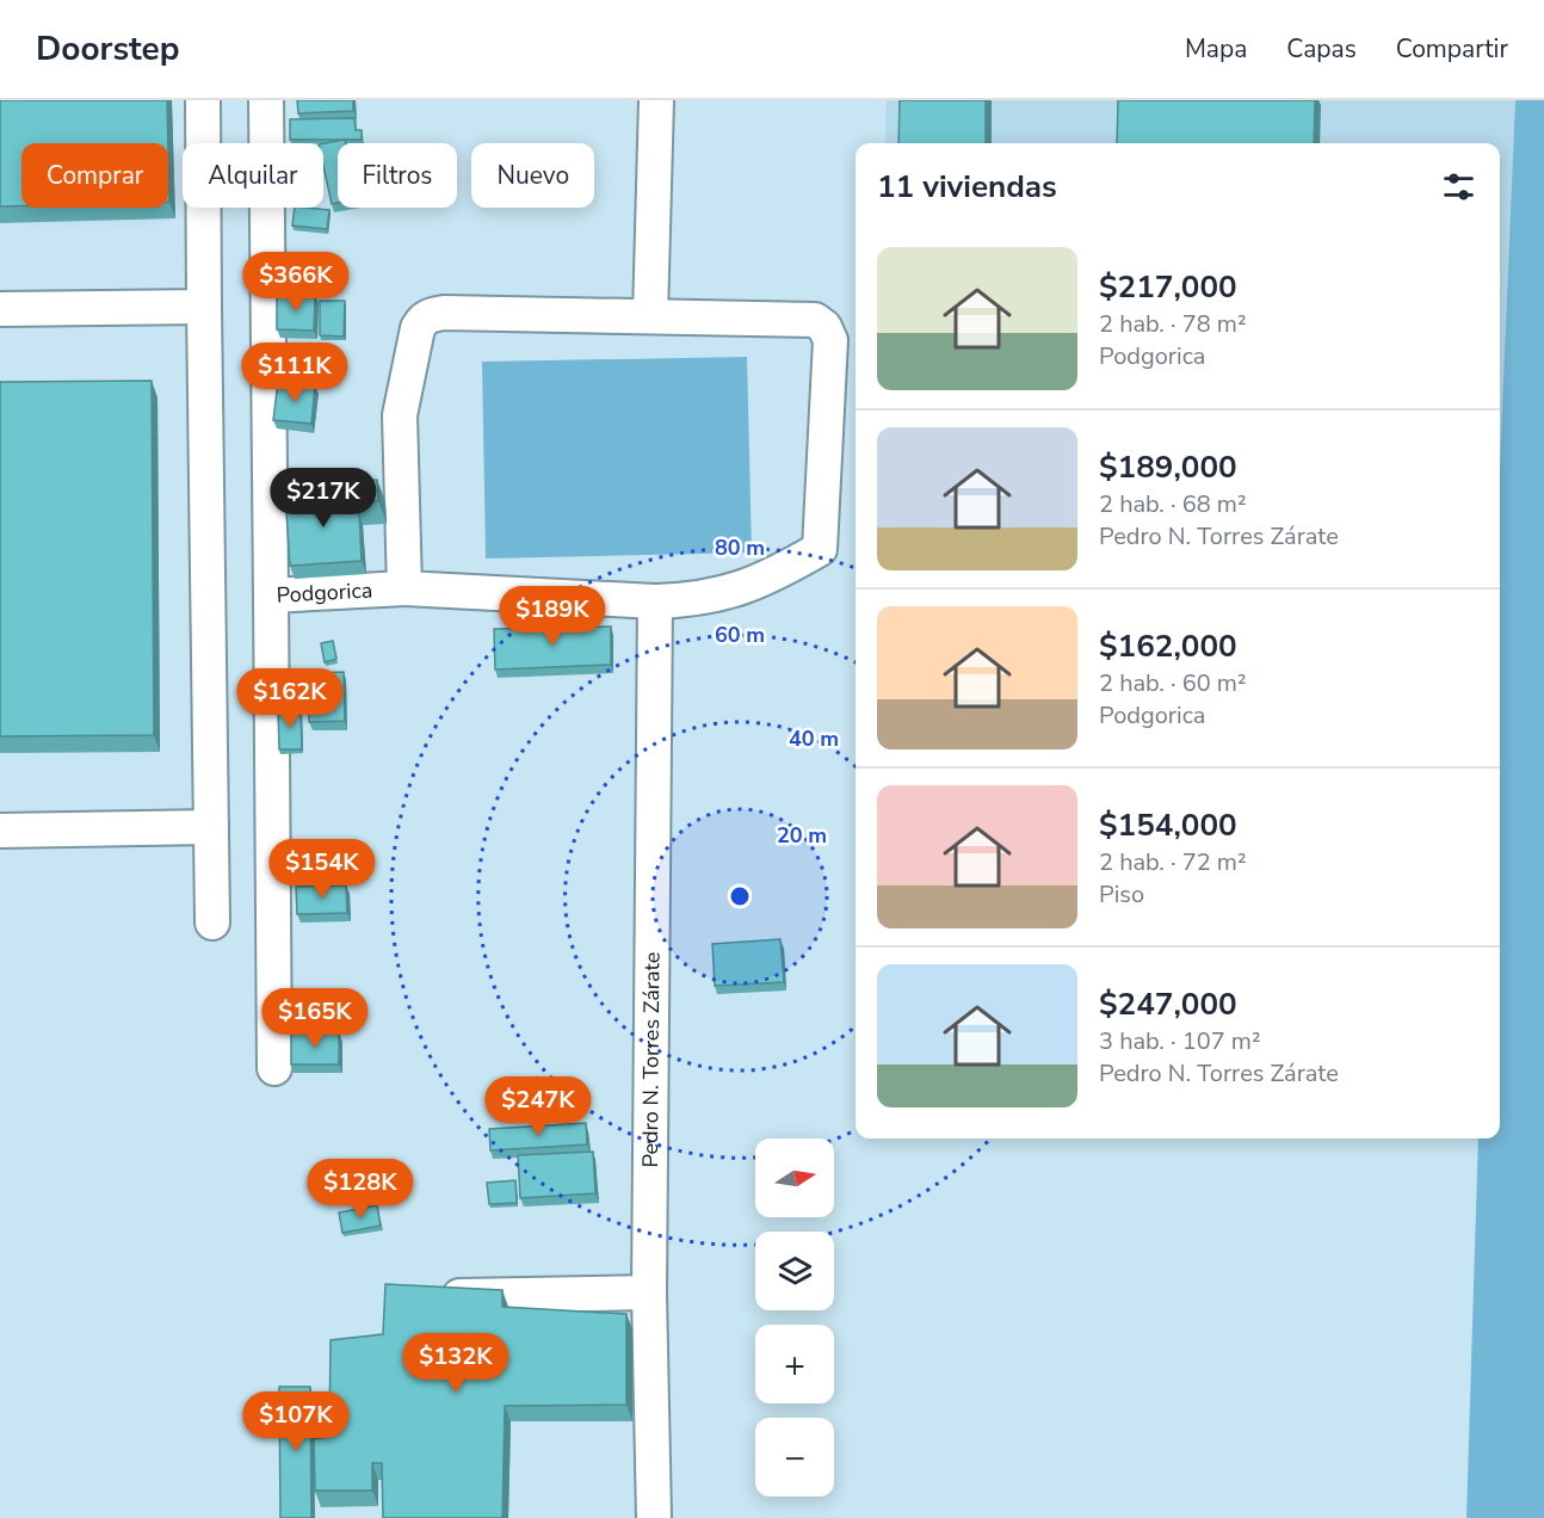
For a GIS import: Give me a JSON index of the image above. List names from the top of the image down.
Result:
{
  "streets": {
    "street": ["Podgorica", "Pedro N. Torres Zárate"]
  },
  "crossings": [
    ["Podgorica", "Pedro N. Torres Zárate"]
  ],
  "north": "right",
  "page": {
    "header": "Doorstep",
    "nav": ["Mapa", "Capas", "Compartir"],
    "chip": [
      "Comprar",
      "Alquilar",
      "Filtros",
      "Nuevo"
    ],
    "heading": "11 viviendas",
    "list": [
      {
        "name": "$217,000",
        "note": "2 hab. · 78 m² · Podgorica"
      },
      {
        "name": "$189,000",
        "note": "2 hab. · 68 m² · Pedro N. Torres Zárate"
      },
      {
        "name": "$162,000",
        "note": "2 hab. · 60 m² · Podgorica"
      },
      {
        "name": "$154,000",
        "note": "2 hab. · 72 m² · Piso"
      },
      {
        "name": "$247,000",
        "note": "3 hab. · 107 m² · Pedro N. Torres Zárate"
      }
    ],
    "price": [
      "$366K",
      "$111K",
      "$217K",
      "$189K",
      "$162K",
      "$154K",
      "$165K",
      "$247K",
      "$128K",
      "$132K",
      "$107K"
    ],
    "map_buttons": ["+", "−"]
  },
  "rings": [
    "80 m",
    "60 m",
    "40 m",
    "20 m"
  ]
}
